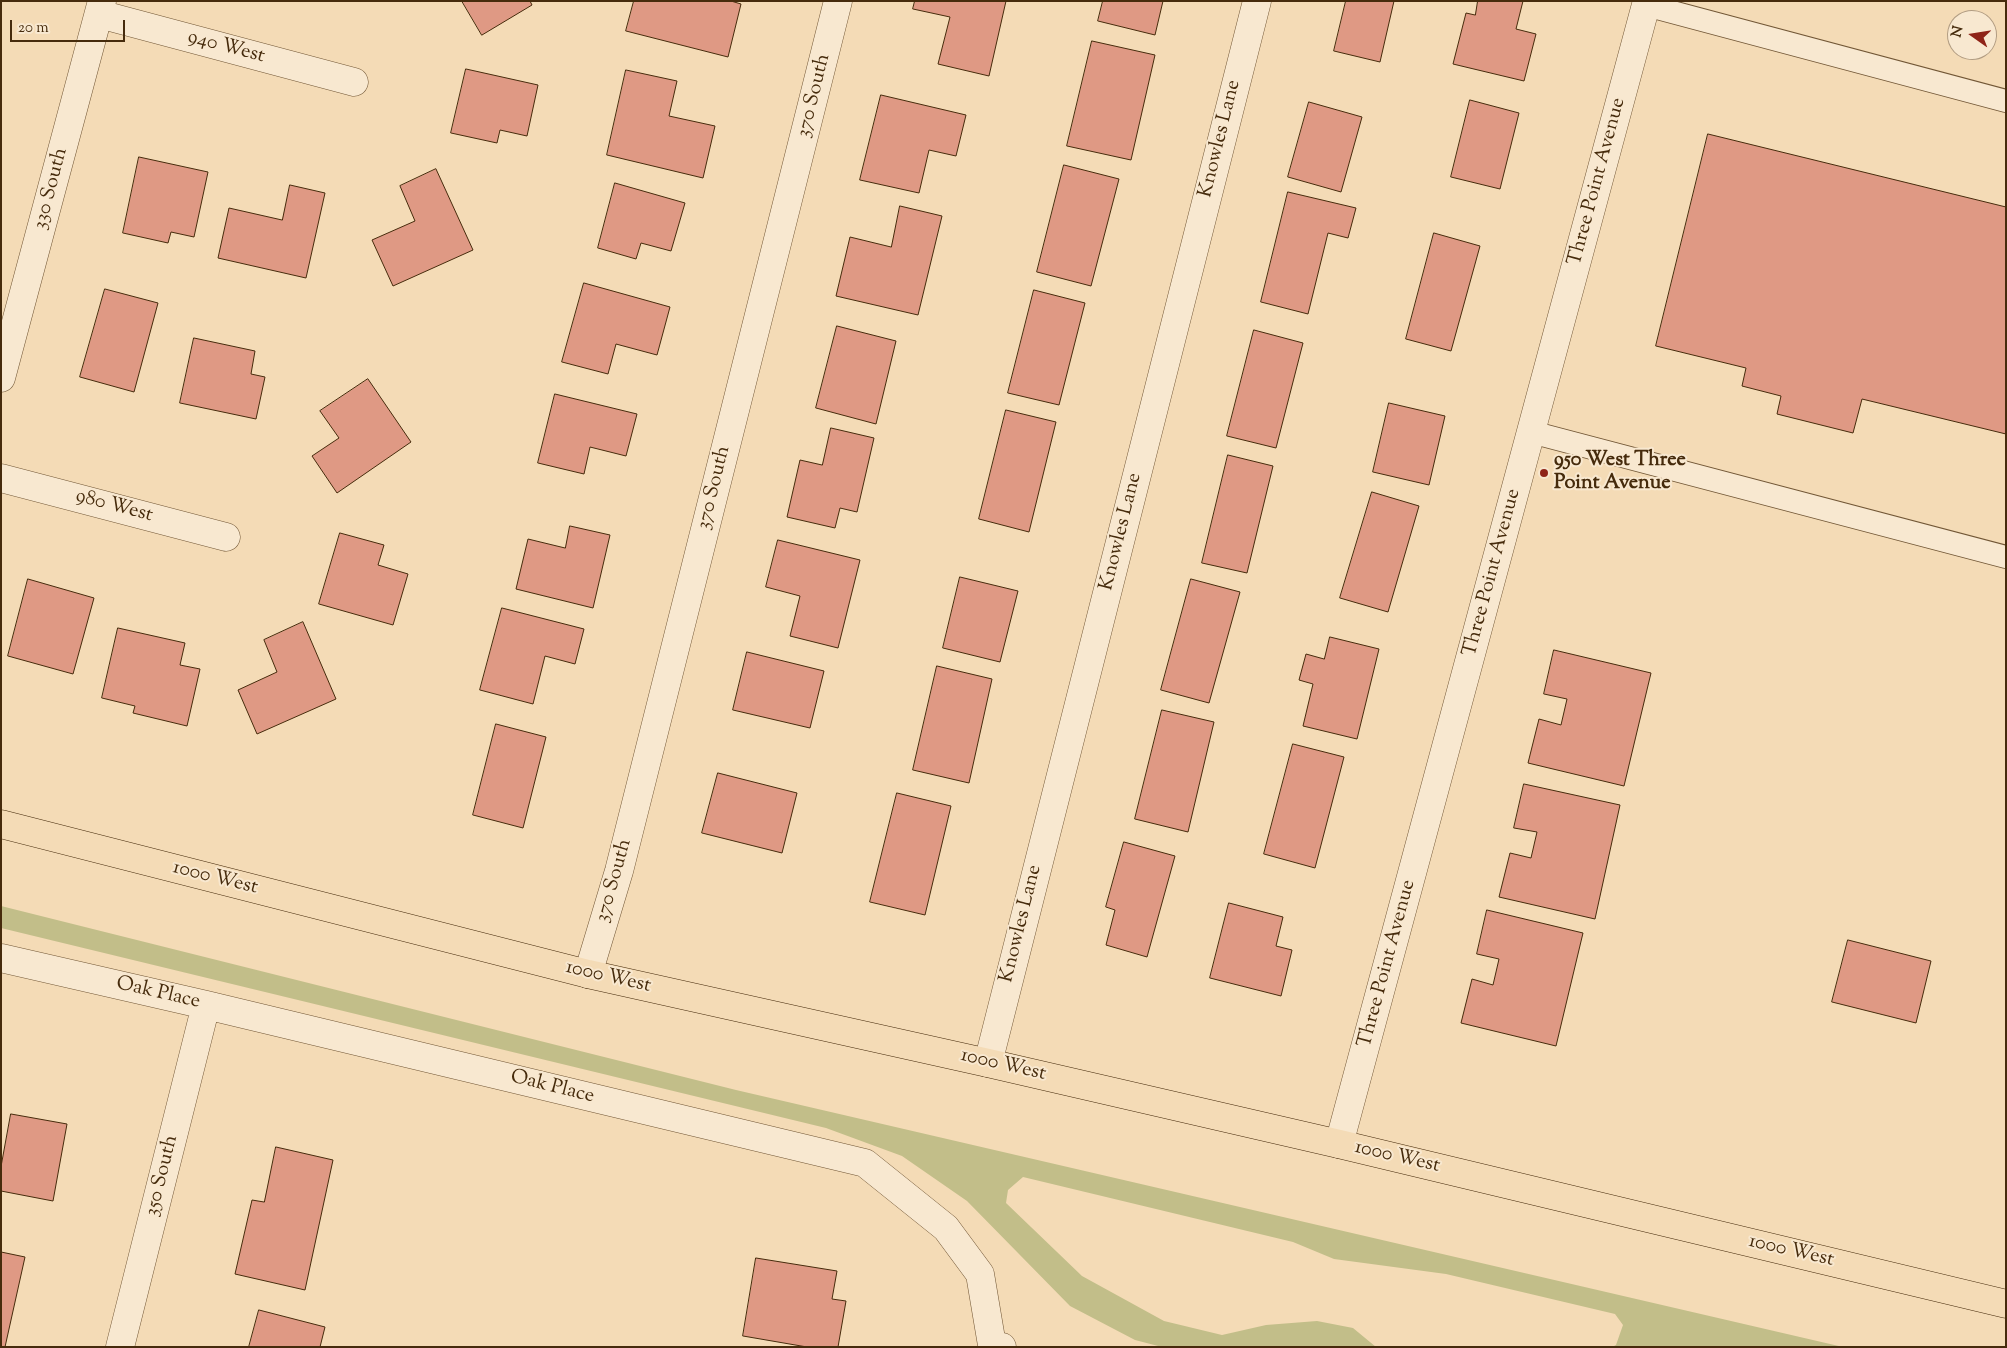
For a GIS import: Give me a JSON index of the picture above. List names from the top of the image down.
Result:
{
  "streets": {
    "main road": ["1000 West"],
    "street": [
      "940 West",
      "370 South",
      "Knowles Lane",
      "Three Point Avenue",
      "330 South",
      "980 West",
      "Oak Place",
      "350 South"
    ]
  },
  "crossings": [
    ["940 West", "330 South"],
    ["370 South", "1000 West"],
    ["Knowles Lane", "1000 West"],
    ["Three Point Avenue", "1000 West"],
    ["Oak Place", "350 South"]
  ],
  "places": ["950 West Three Point Avenue"],
  "scale_bar": "20 m",
  "north": "left"
}
